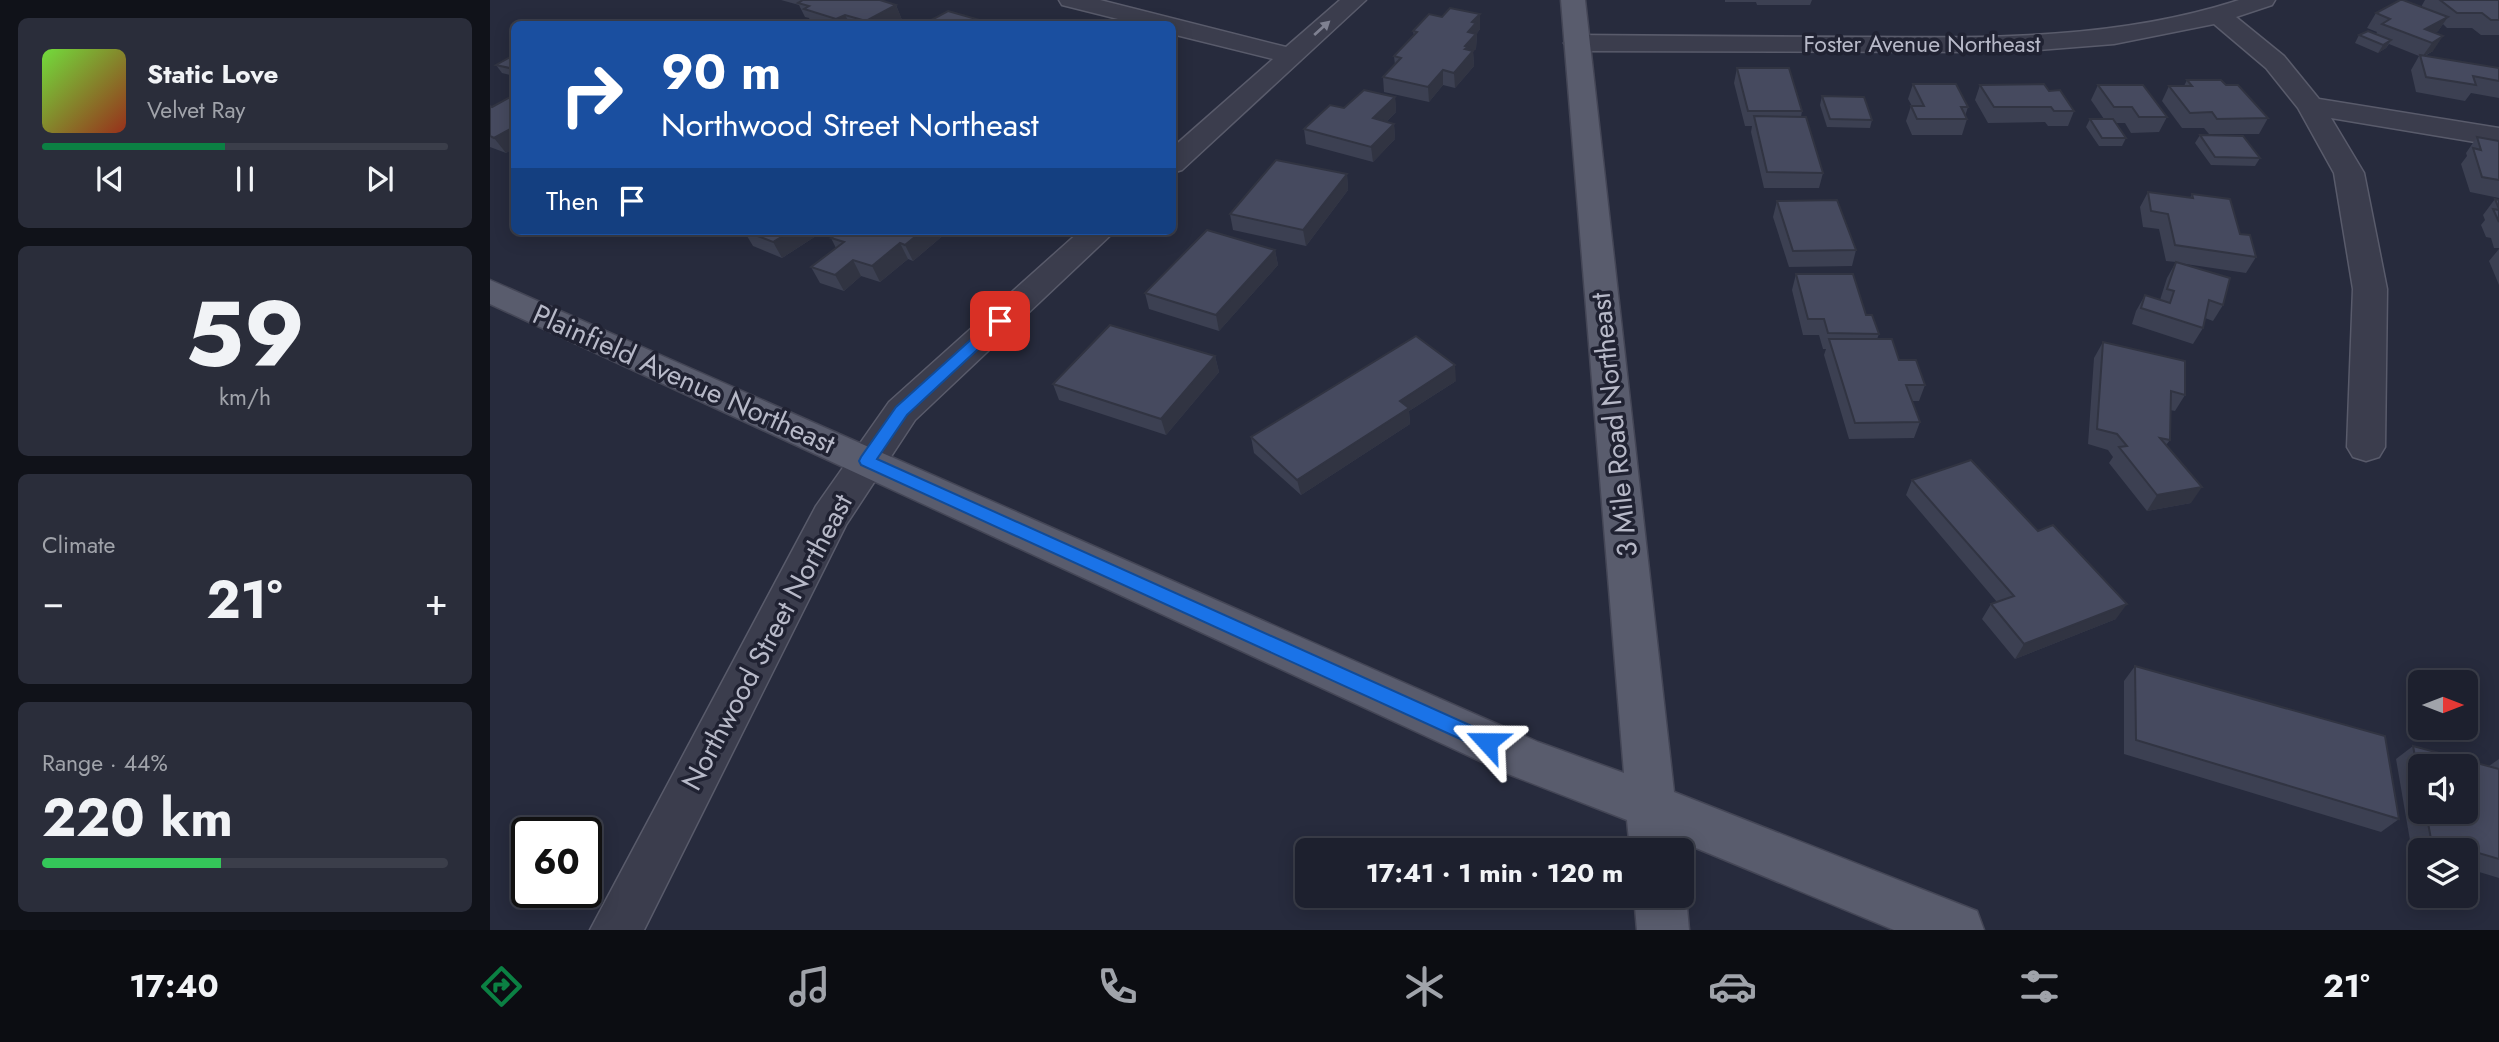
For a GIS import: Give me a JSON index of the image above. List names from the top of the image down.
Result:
{
  "streets": {
    "main road": ["Plainfield Avenue Northeast", "3 Mile Road Northeast"],
    "street": ["Foster Avenue Northeast", "Northwood Street Northeast"]
  },
  "crossings": [
    ["Foster Avenue Northeast", "3 Mile Road Northeast"],
    ["Plainfield Avenue Northeast", "3 Mile Road Northeast"],
    ["Plainfield Avenue Northeast", "Northwood Street Northeast"]
  ],
  "north": "right",
  "page": {
    "turn": ["90 m", "Northwood Street Northeast"],
    "song": ["Static Love", "Velvet Ray"],
    "then": "Then",
    "tile": [
      ["59", "km/h"],
      "Climate",
      ["Range · 44%", "220 km"]
    ],
    "heat": ["−", "21°", "+"],
    "limit": "60",
    "trip": "17:41 · 1 min · 120 m",
    "tabs": ["17:40", "21°"]
  }
}
